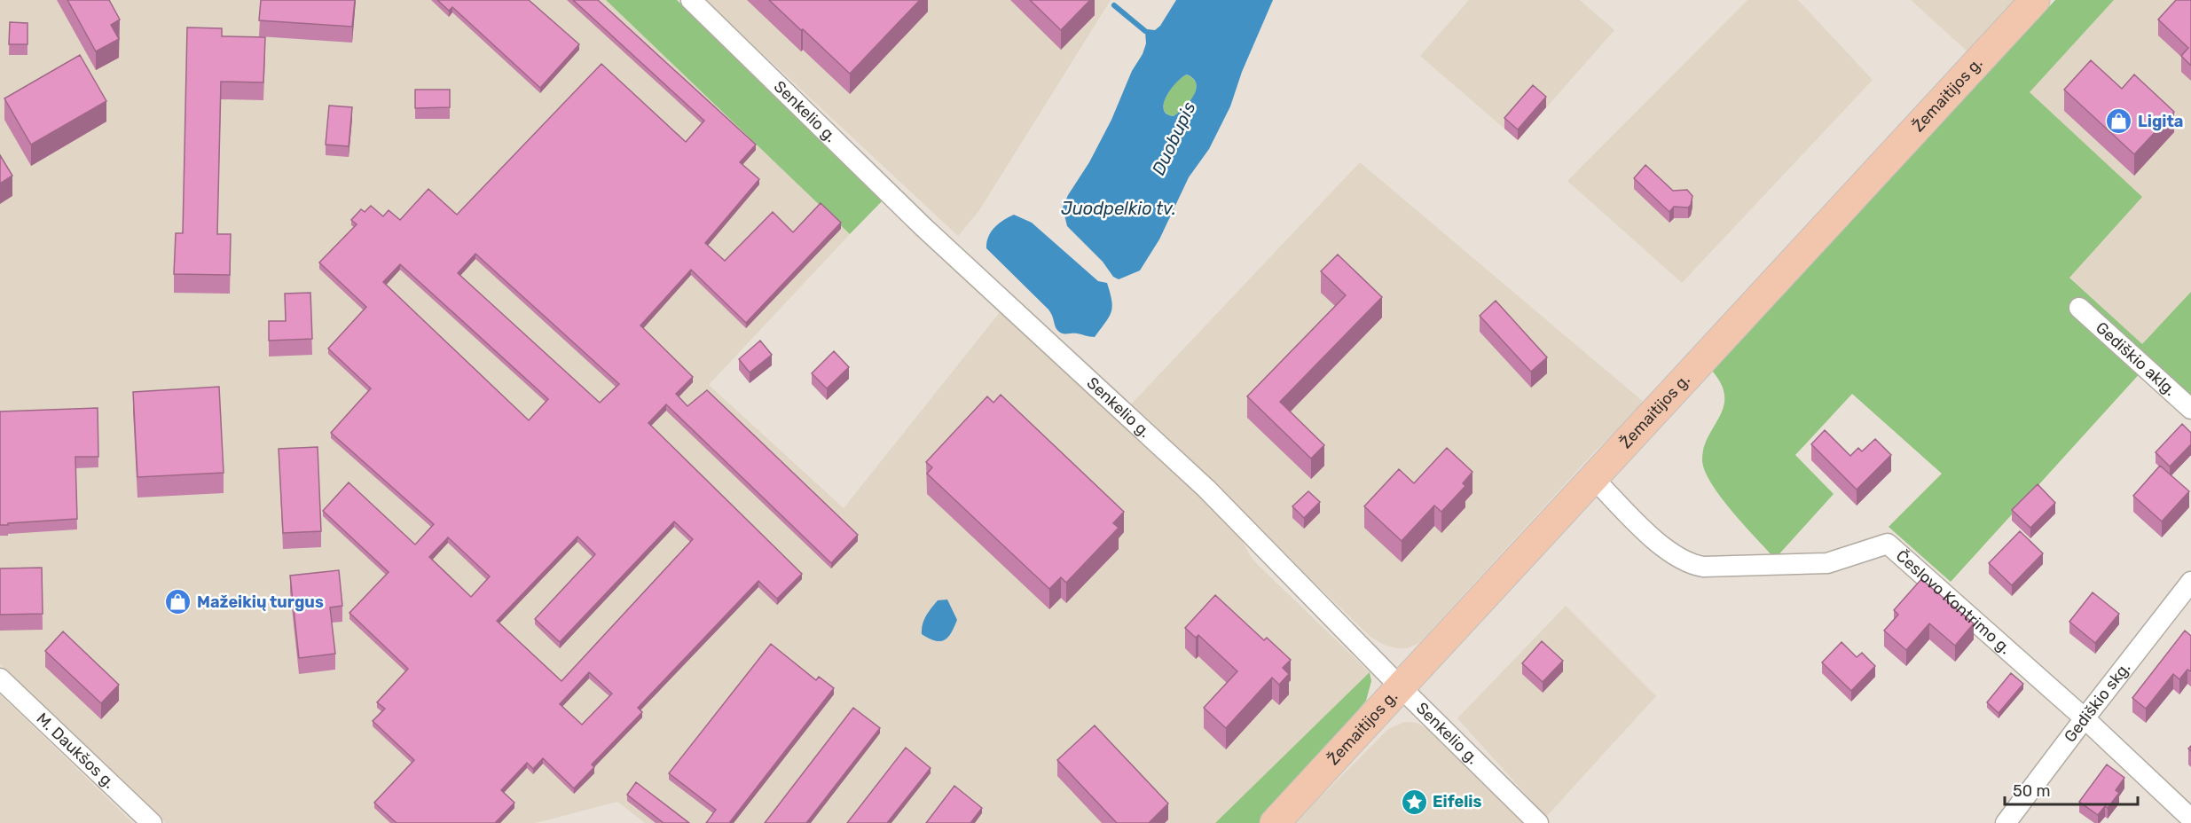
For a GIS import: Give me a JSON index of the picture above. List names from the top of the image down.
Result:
{
  "streets": {
    "main road": ["Žemaitijos g."],
    "street": [
      "Senkelio g.",
      "Gediškio aklg.",
      "Česlovo Kontrimo g.",
      "Gediškio skg.",
      "M. Daukšos g."
    ]
  },
  "crossings": [
    ["Žemaitijos g.", "Senkelio g."],
    ["Žemaitijos g.", "Česlovo Kontrimo g."],
    ["Česlovo Kontrimo g.", "Gediškio skg."]
  ],
  "water": ["Duobupis", "Juodpelkio tv."],
  "places": {
    "shop": ["Ligita", "Mažeikių turgus"],
    "place": ["Eifelis"]
  },
  "scale_bar": "50 m"
}
